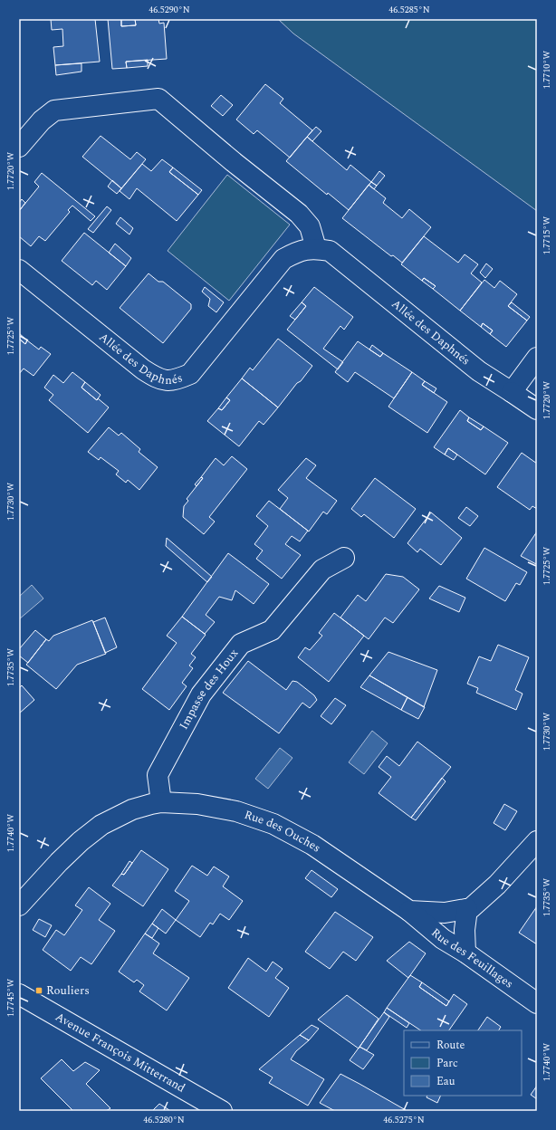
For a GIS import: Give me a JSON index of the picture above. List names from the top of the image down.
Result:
{
  "streets": {
    "street": [
      "Allée des Daphnés",
      "Impasse des Houx",
      "Rue des Ouches",
      "Rue des Feuillages",
      "Avenue François Mitterrand"
    ]
  },
  "crossings": [
    ["Impasse des Houx", "Rue des Ouches"],
    ["Rue des Ouches", "Rue des Feuillages"]
  ],
  "places": {
    "transit": ["Rouliers"]
  },
  "legend": ["Route", "Parc", "Eau"],
  "coordinates": [
    "46.5290°N",
    "46.5285°N",
    "1.7710°W",
    "1.7720°W",
    "1.7715°W",
    "1.7725°W",
    "1.7730°W",
    "1.7735°W",
    "1.7740°W",
    "1.7745°W",
    "46.5280°N",
    "46.5275°N"
  ]
}
